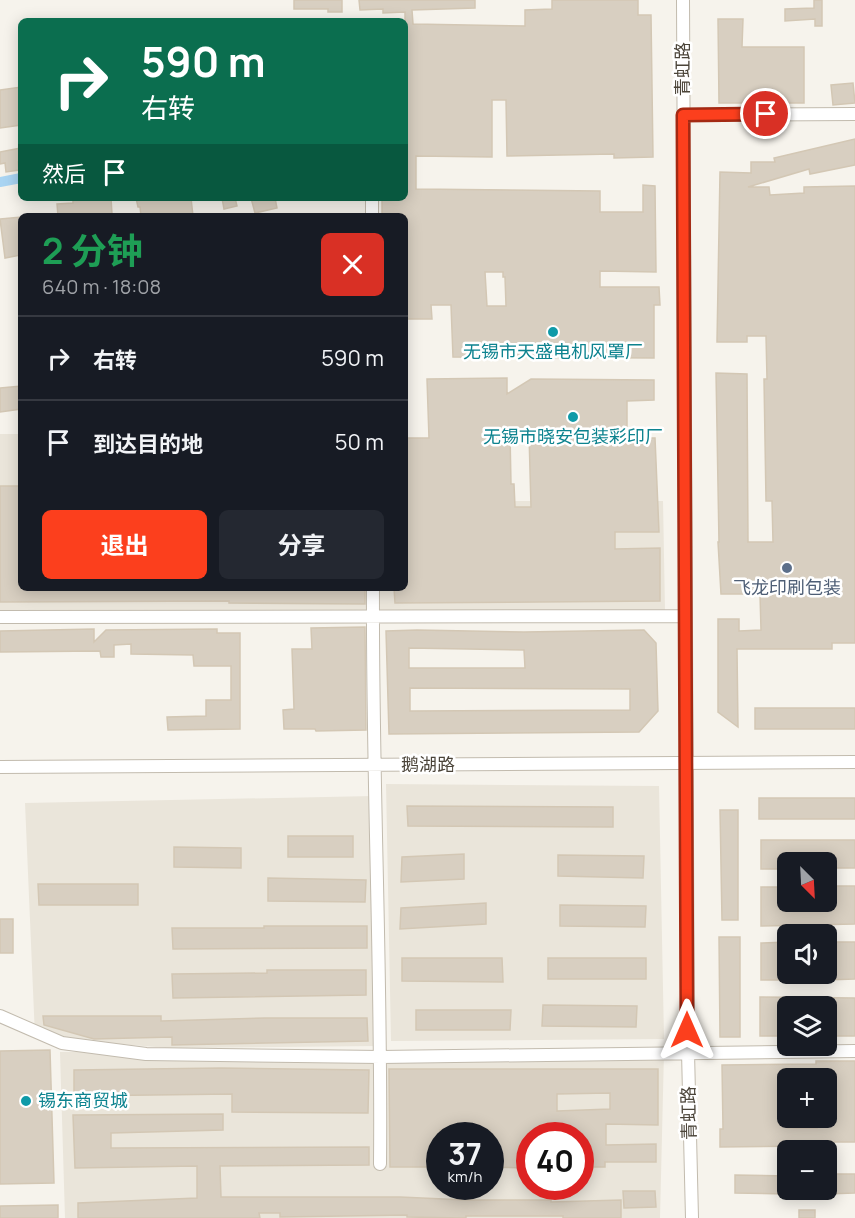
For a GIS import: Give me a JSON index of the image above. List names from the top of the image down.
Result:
{
  "streets": {
    "street": ["青虹路", "鹅湖路"]
  },
  "crossings": [
    ["青虹路", "鹅湖路"]
  ],
  "places": [
    "无锡市天盛电机风罩厂",
    "无锡市晓安包装彩印厂",
    "飞龙印刷包装",
    "锡东商贸城"
  ],
  "north": "bottom right",
  "page": {
    "turn": ["590 m", "右转"],
    "then": "然后",
    "heading": ["2 分钟", "640 m · 18:08"],
    "list": [
      {
        "name": "右转",
        "value": "590 m"
      },
      {
        "name": "到达目的地",
        "value": "50 m"
      }
    ],
    "buttons": ["退出", "分享"],
    "map_buttons": ["+", "−"],
    "speed": "37 km/h",
    "limit": "40"
  }
}
